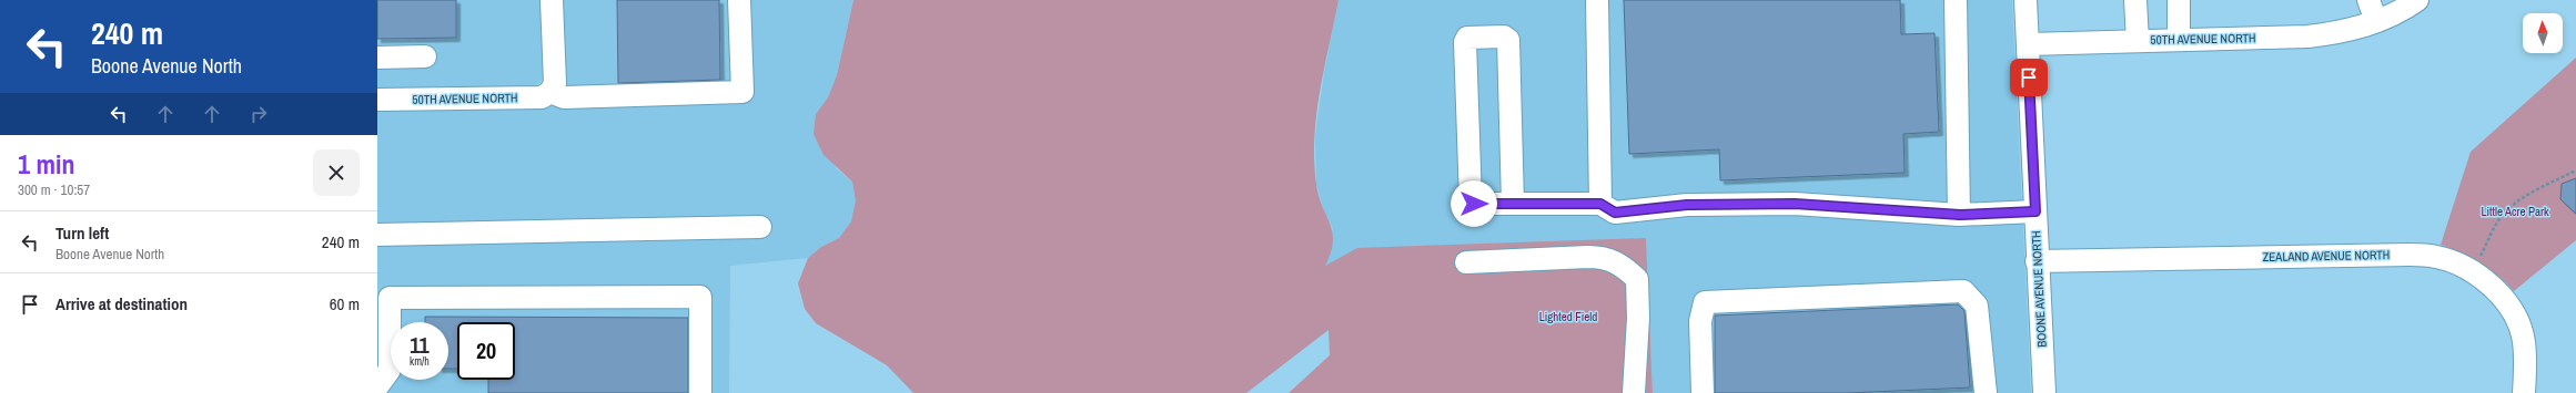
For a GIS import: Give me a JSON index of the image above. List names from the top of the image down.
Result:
{
  "streets": {
    "street": ["50TH AVENUE NORTH", "ZEALAND AVENUE NORTH", "BOONE AVENUE NORTH"]
  },
  "crossings": [
    ["50TH AVENUE NORTH", "BOONE AVENUE NORTH"],
    ["ZEALAND AVENUE NORTH", "BOONE AVENUE NORTH"]
  ],
  "parks": ["Little Acre Park", "Lighted Field"],
  "north": "top",
  "page": {
    "turn": ["240 m", "Boone Avenue North"],
    "heading": ["1 min", "300 m · 10:57"],
    "list": [
      {
        "name": "Turn left",
        "note": "Boone Avenue North",
        "value": "240 m"
      },
      {
        "name": "Arrive at destination",
        "value": "60 m"
      }
    ],
    "speed": "11 km/h",
    "limit": "20"
  }
}
